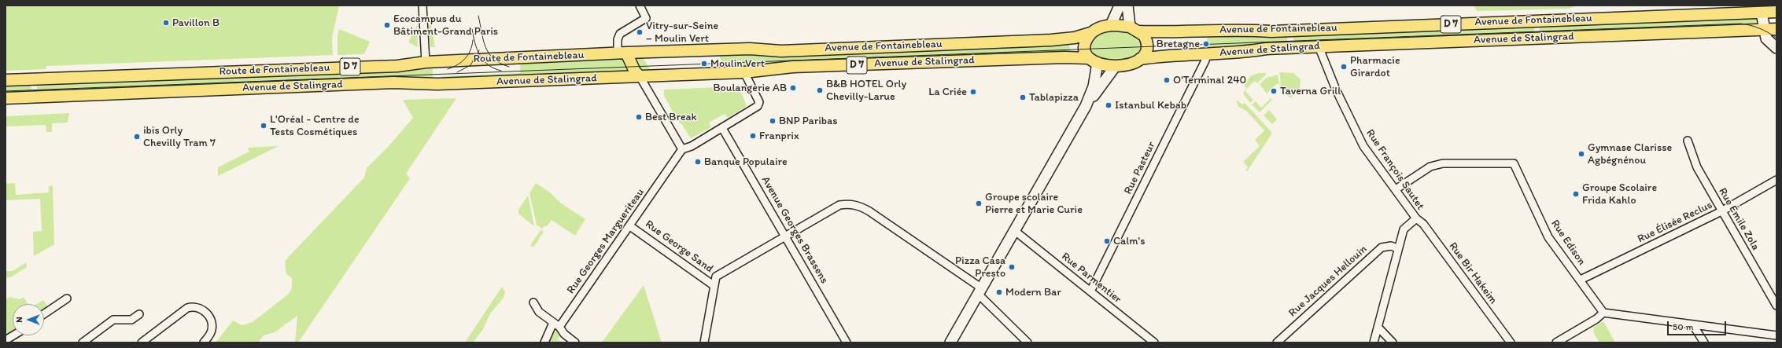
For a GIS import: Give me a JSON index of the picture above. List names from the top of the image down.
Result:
{
  "streets": {
    "main road": [
      "Avenue de Fontainebleau",
      "D 7",
      "Avenue de Stalingrad",
      "Route de Fontainebleau"
    ],
    "street": [
      "Rue Pasteur",
      "Rue François Sautet",
      "Rue Émile Zola",
      "Rue Élisée Reclus",
      "Avenue Georges Brassens",
      "Rue Georges Margueriteau",
      "Rue Edison",
      "Rue George Sand",
      "Rue Bir Hakeim",
      "Rue Parmentier",
      "Rue Jacques Hellouin"
    ]
  },
  "crossings": [
    ["Avenue de Fontainebleau", "D 7"],
    ["Avenue de Fontainebleau", "Avenue de Stalingrad"],
    ["Avenue de Fontainebleau", "Route de Fontainebleau"],
    ["D 7", "Avenue de Stalingrad"],
    ["Avenue de Stalingrad", "Rue Pasteur"],
    ["Avenue de Stalingrad", "Rue François Sautet"],
    ["Rue Pasteur", "Rue Parmentier"],
    ["Rue François Sautet", "Rue Edison"],
    ["Rue François Sautet", "Rue Bir Hakeim"],
    ["Rue François Sautet", "Rue Jacques Hellouin"],
    ["Rue Émile Zola", "Rue Élisée Reclus"],
    ["Rue Élisée Reclus", "Rue Edison"],
    ["Rue Georges Margueriteau", "Rue George Sand"]
  ],
  "places": [
    "Pavillon B",
    "Ecocampus du Bâtiment-Grand Paris",
    "Vitry-sur-Seine – Moulin Vert",
    "Bretagne",
    "Moulin Vert",
    "Pharmacie Girardot",
    "O'Terminal 240",
    "Boulangerie AB",
    "B&B HOTEL Orly Chevilly-Larue",
    "Taverna Grill",
    "La Criée",
    "Tablapizza",
    "Istanbul Kebab",
    "Best Break",
    "BNP Paribas",
    "L'Oréal - Centre de Tests Cosmétiques",
    "Franprix",
    "ibis Orly Chevilly Tram 7",
    "Gymnase Clarisse Agbégnénou",
    "Banque Populaire",
    "Groupe Scolaire Frida Kahlo",
    "Groupe scolaire Pierre et Marie Curie",
    "Calm's",
    "Pizza Casa Presto",
    "Modern Bar"
  ],
  "scale_bar": "50 m",
  "north": "left"
}
